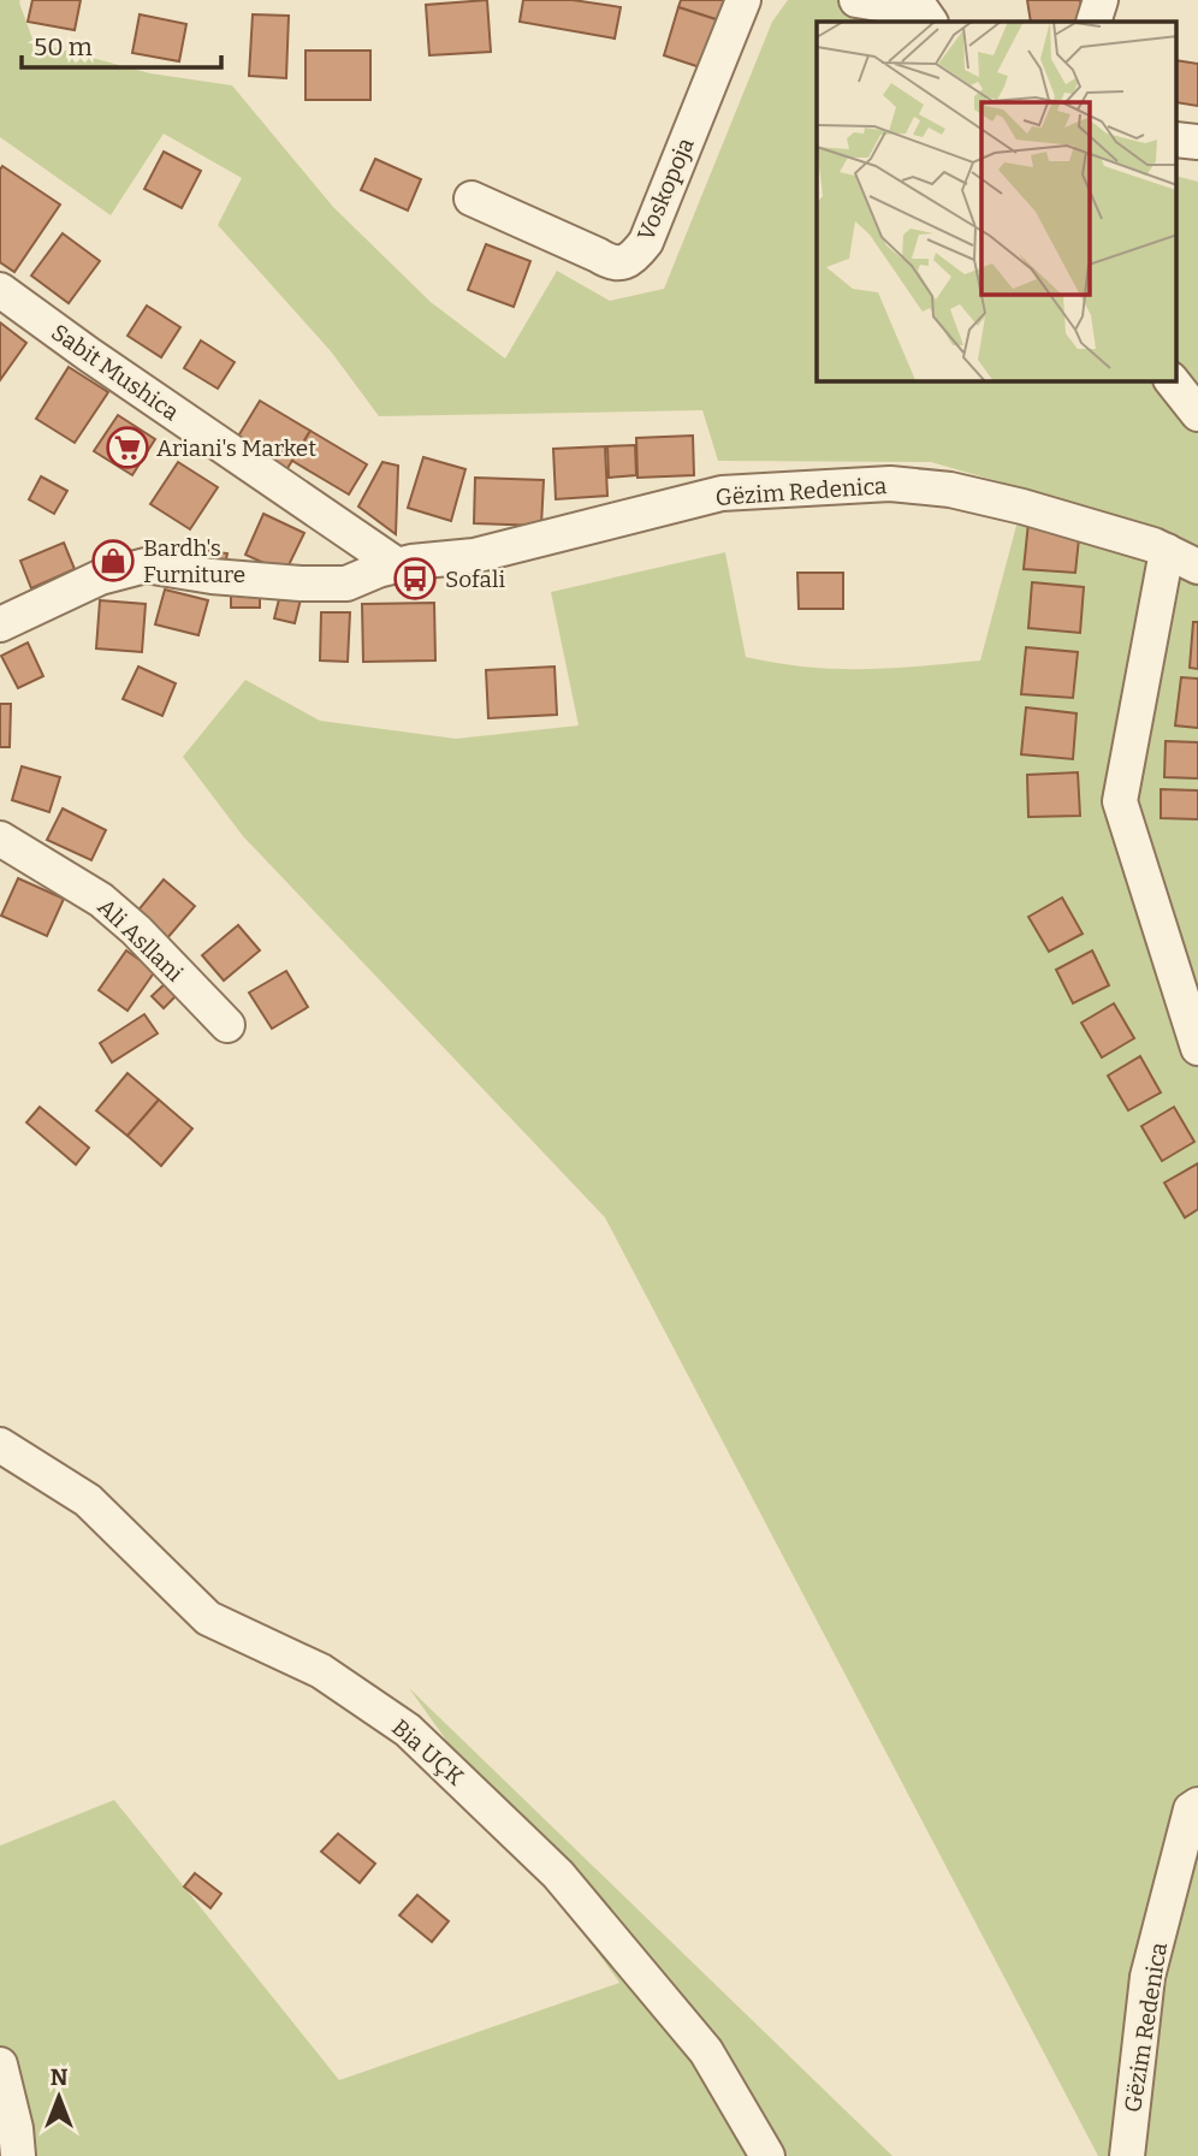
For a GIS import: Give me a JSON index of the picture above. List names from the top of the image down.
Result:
{
  "streets": {
    "street": [
      "Voskopoja",
      "Sabit Mushica",
      "Gëzim Redenica",
      "Ali Asllani",
      "Bia UÇK"
    ]
  },
  "crossings": [
    ["Sabit Mushica", "Gëzim Redenica"]
  ],
  "places": {
    "supermarket": ["Ariani's Market"],
    "shop": ["Bardh's Furniture"],
    "bus stop": ["Sofali"]
  },
  "scale_bar": "50 m",
  "north": "top"
}
